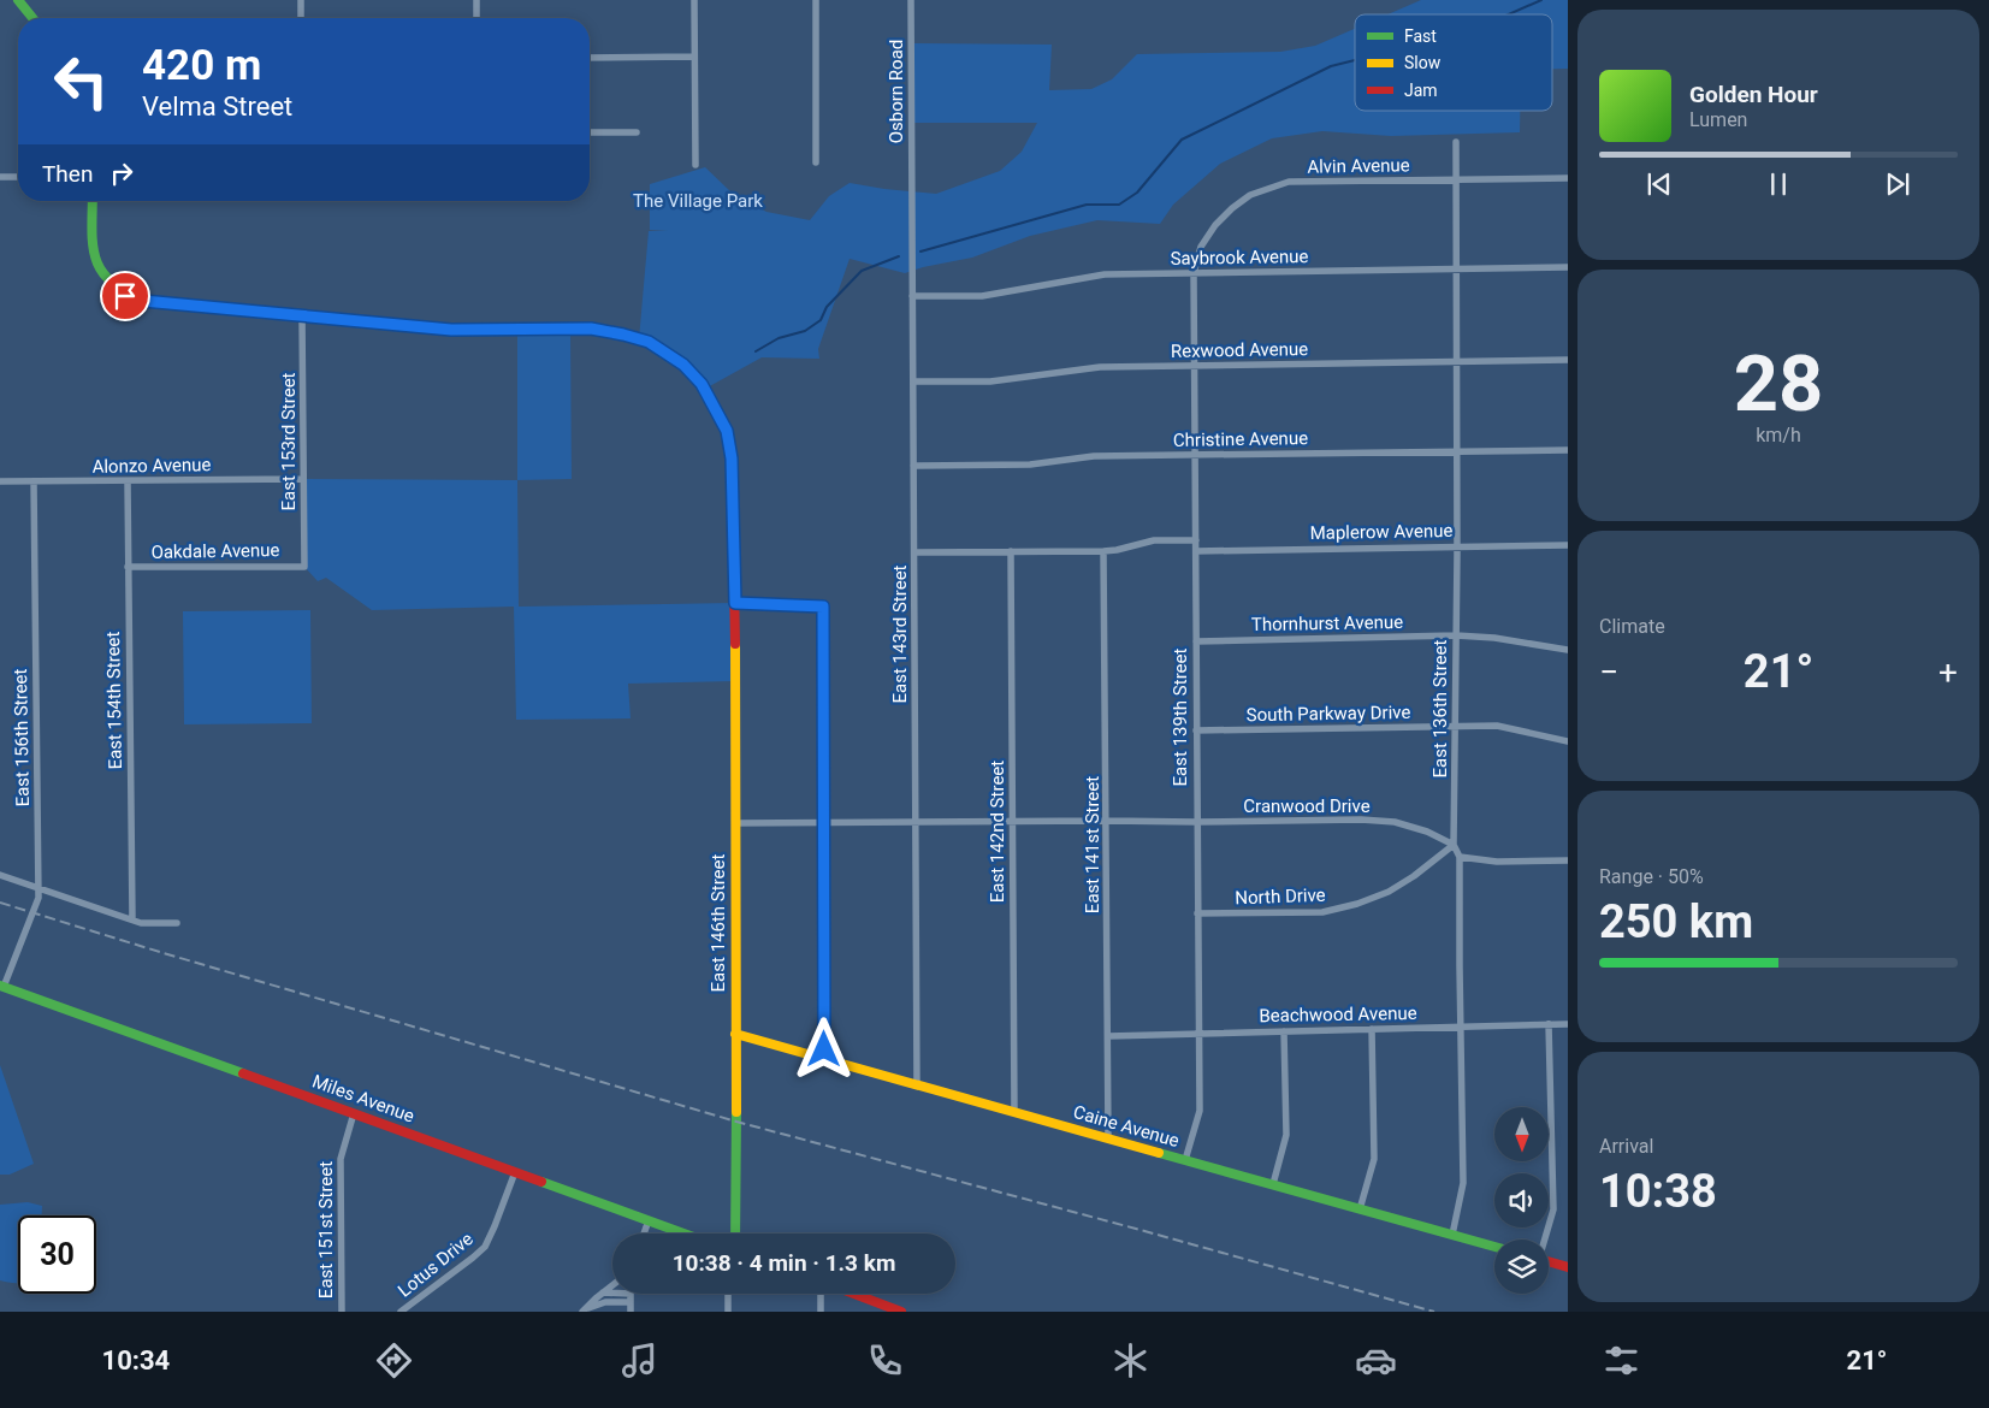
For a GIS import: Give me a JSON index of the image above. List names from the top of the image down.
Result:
{
  "streets": {
    "street": [
      "Osborn Road",
      "Alvin Avenue",
      "Saybrook Avenue",
      "Rexwood Avenue",
      "Christine Avenue",
      "East 153rd Street",
      "Alonzo Avenue",
      "Maplerow Avenue",
      "Oakdale Avenue",
      "Thornhurst Avenue",
      "East 143rd Street",
      "East 154th Street",
      "East 136th Street",
      "South Parkway Drive",
      "East 139th Street",
      "East 156th Street",
      "Cranwood Drive",
      "East 142nd Street",
      "East 141st Street",
      "North Drive",
      "East 146th Street",
      "Beachwood Avenue",
      "Miles Avenue",
      "Caine Avenue",
      "East 151st Street",
      "Lotus Drive"
    ]
  },
  "crossings": [
    ["Osborn Road", "East 143rd Street"],
    ["Alvin Avenue", "Saybrook Avenue"],
    ["Alvin Avenue", "East 136th Street"],
    ["Alvin Avenue", "East 139th Street"],
    ["Saybrook Avenue", "East 143rd Street"],
    ["Saybrook Avenue", "East 136th Street"],
    ["Saybrook Avenue", "East 139th Street"],
    ["Rexwood Avenue", "East 143rd Street"],
    ["Rexwood Avenue", "East 136th Street"],
    ["Rexwood Avenue", "East 139th Street"],
    ["Christine Avenue", "East 143rd Street"],
    ["Christine Avenue", "East 136th Street"],
    ["Christine Avenue", "East 139th Street"],
    ["East 153rd Street", "Alonzo Avenue"],
    ["East 153rd Street", "Oakdale Avenue"],
    ["East 153rd Street", "East 146th Street"],
    ["Alonzo Avenue", "East 154th Street"],
    ["Alonzo Avenue", "East 156th Street"],
    ["Maplerow Avenue", "East 136th Street"],
    ["Maplerow Avenue", "East 139th Street"],
    ["Oakdale Avenue", "East 154th Street"],
    ["Thornhurst Avenue", "East 136th Street"],
    ["Thornhurst Avenue", "East 139th Street"],
    ["East 143rd Street", "Cranwood Drive"],
    ["East 143rd Street", "Caine Avenue"],
    ["East 136th Street", "South Parkway Drive"],
    ["East 136th Street", "Cranwood Drive"],
    ["East 136th Street", "North Drive"],
    ["East 136th Street", "Beachwood Avenue"],
    ["East 136th Street", "Caine Avenue"],
    ["South Parkway Drive", "East 139th Street"],
    ["East 139th Street", "Cranwood Drive"],
    ["East 139th Street", "North Drive"],
    ["East 139th Street", "Beachwood Avenue"],
    ["East 139th Street", "Caine Avenue"],
    ["East 156th Street", "Miles Avenue"],
    ["Cranwood Drive", "East 142nd Street"],
    ["Cranwood Drive", "East 141st Street"],
    ["Cranwood Drive", "North Drive"],
    ["Cranwood Drive", "East 146th Street"],
    ["East 142nd Street", "Caine Avenue"],
    ["East 141st Street", "Beachwood Avenue"],
    ["East 141st Street", "Caine Avenue"],
    ["East 146th Street", "Caine Avenue"],
    ["Miles Avenue", "East 151st Street"],
    ["Miles Avenue", "Lotus Drive"]
  ],
  "parks": ["The Village Park"],
  "legend": ["Fast", "Slow", "Jam"],
  "north": "bottom",
  "page": {
    "turn": ["420 m", "Velma Street"],
    "song": ["Golden Hour", "Lumen"],
    "then": "Then",
    "tile": [
      ["28", "km/h"],
      "Climate",
      ["Range · 50%", "250 km"],
      ["Arrival", "10:38"]
    ],
    "heat": ["−", "21°", "+"],
    "limit": "30",
    "trip": "10:38 · 4 min · 1.3 km",
    "tabs": ["10:34", "21°"]
  }
}
